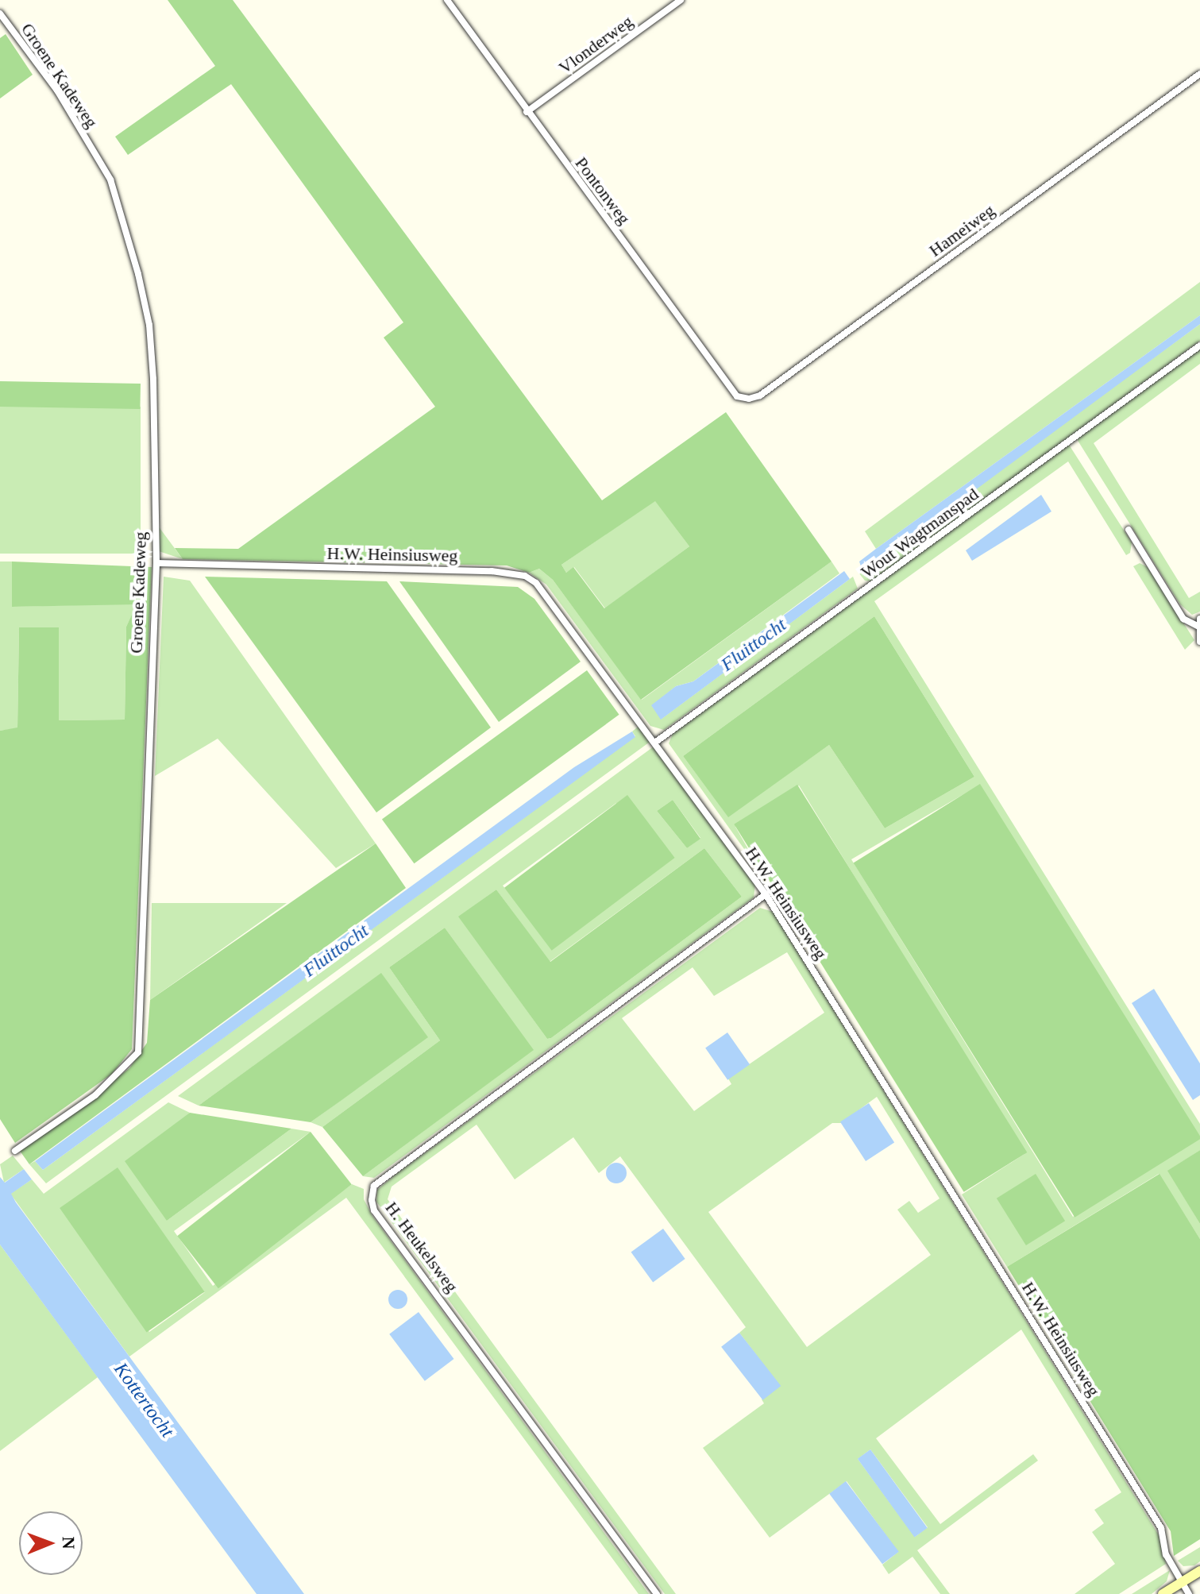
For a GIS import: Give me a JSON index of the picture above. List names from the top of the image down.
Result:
{
  "streets": {
    "street": [
      "Vlonderweg",
      "Groene Kadeweg",
      "Pontonweg",
      "Hameiweg",
      "Wout Wagtmanspad",
      "H.W. Heinsiusweg",
      "H. Heukelsweg"
    ]
  },
  "crossings": [
    ["Vlonderweg", "Pontonweg"],
    ["Groene Kadeweg", "H.W. Heinsiusweg"],
    ["Pontonweg", "Hameiweg"],
    ["Wout Wagtmanspad", "H.W. Heinsiusweg"],
    ["H.W. Heinsiusweg", "H. Heukelsweg"]
  ],
  "water": ["Fluittocht", "Kottertocht"],
  "north": "right"
}
